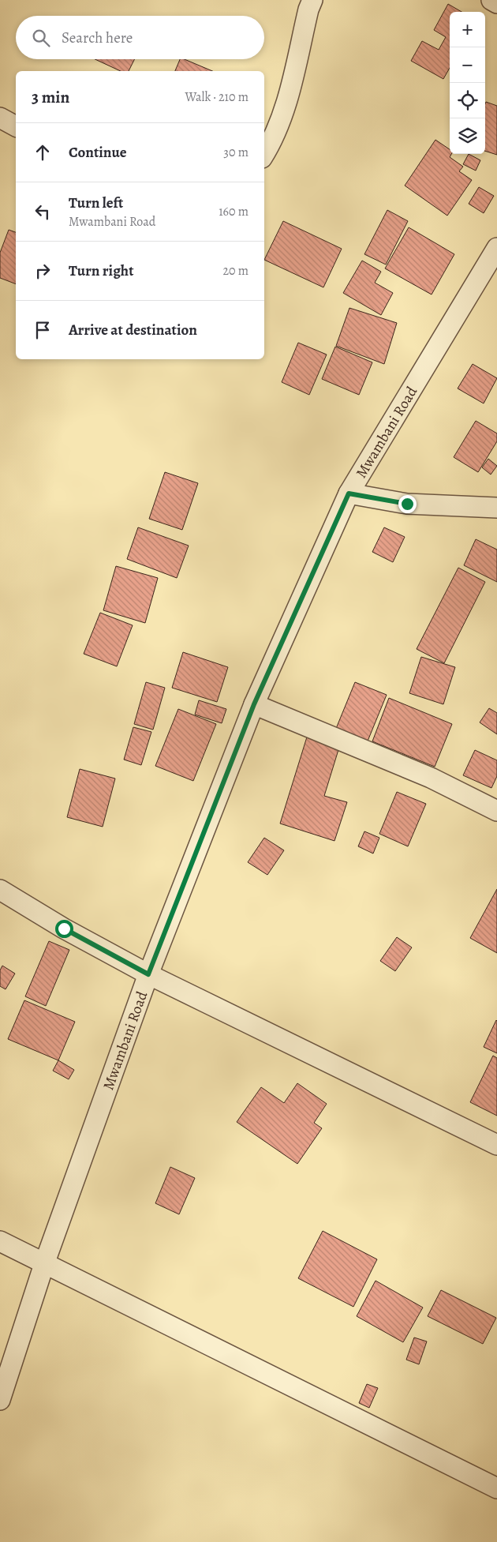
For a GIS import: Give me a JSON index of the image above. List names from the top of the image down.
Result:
{
  "streets": {
    "street": ["Mwambani Road"]
  },
  "page": {
    "map_buttons": ["+", "−"],
    "search": "Search here",
    "heading": ["3 min", "Walk · 210 m"],
    "list": [
      ["Continue", "30 m"],
      ["Turn left", "Mwambani Road", "160 m"],
      ["Turn right", "20 m"],
      "Arrive at destination"
    ]
  }
}
